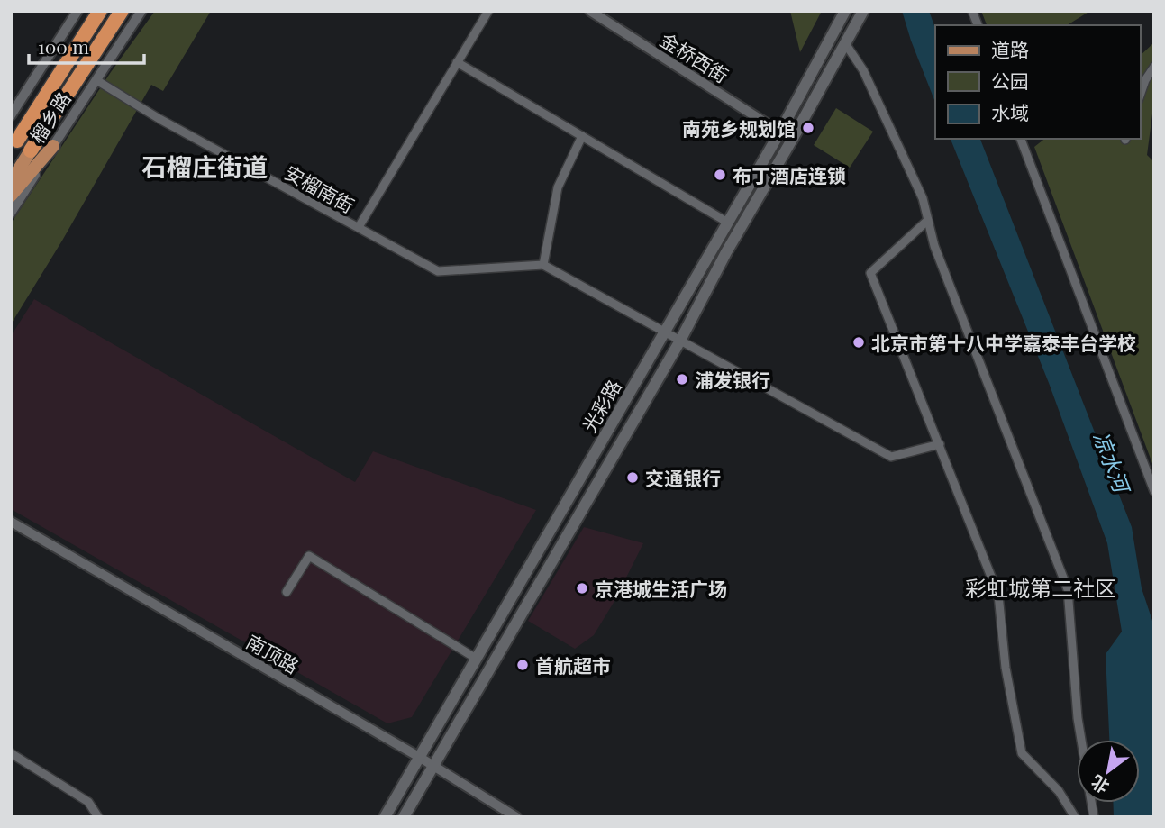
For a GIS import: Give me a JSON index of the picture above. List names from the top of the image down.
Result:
{
  "streets": {
    "highway": ["榴乡路"],
    "main road": ["光彩路"],
    "street": ["金桥西街", "安榴南街", "南顶路"]
  },
  "crossings": [
    ["金桥西街", "光彩路"],
    ["榴乡路", "安榴南街"],
    ["光彩路", "南顶路"]
  ],
  "districts": ["石榴庄街道", "彩虹城第二社区"],
  "water": ["凉水河"],
  "places": [
    "南苑乡规划馆",
    "布丁酒店连锁",
    "北京市第十八中学嘉泰丰台学校",
    "浦发银行",
    "交通银行",
    "京港城生活广场",
    "首航超市"
  ],
  "legend": ["道路", "公园", "水域"],
  "scale_bar": "100 m",
  "north": "bottom left"
}
